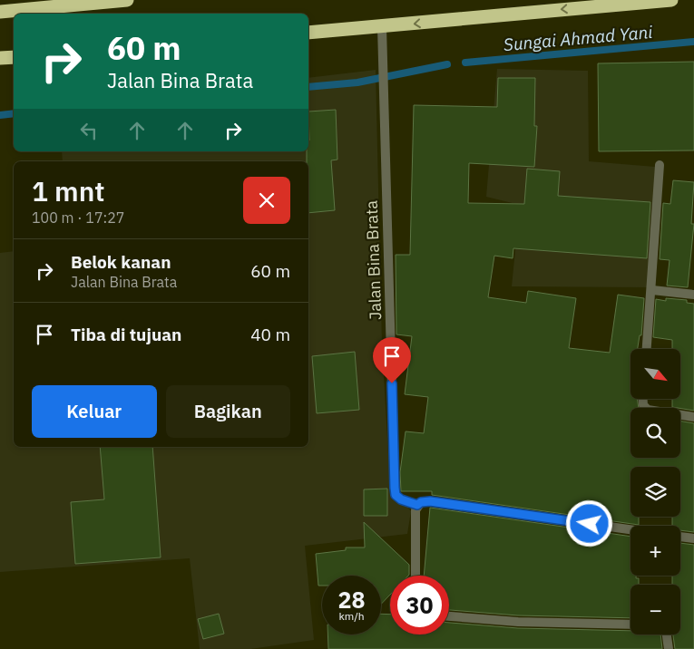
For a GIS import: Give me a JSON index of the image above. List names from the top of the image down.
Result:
{
  "streets": {
    "street": ["Jalan Bina Brata"]
  },
  "water": ["Sungai Ahmad Yani"],
  "north": "bottom right",
  "page": {
    "turn": ["60 m", "Jalan Bina Brata"],
    "heading": ["1 mnt", "100 m · 17:27"],
    "list": [
      {
        "name": "Belok kanan",
        "note": "Jalan Bina Brata",
        "value": "60 m"
      },
      {
        "name": "Tiba di tujuan",
        "value": "40 m"
      }
    ],
    "map_buttons": ["+", "−"],
    "buttons": ["Keluar", "Bagikan"],
    "speed": "28 km/h",
    "limit": "30"
  }
}
